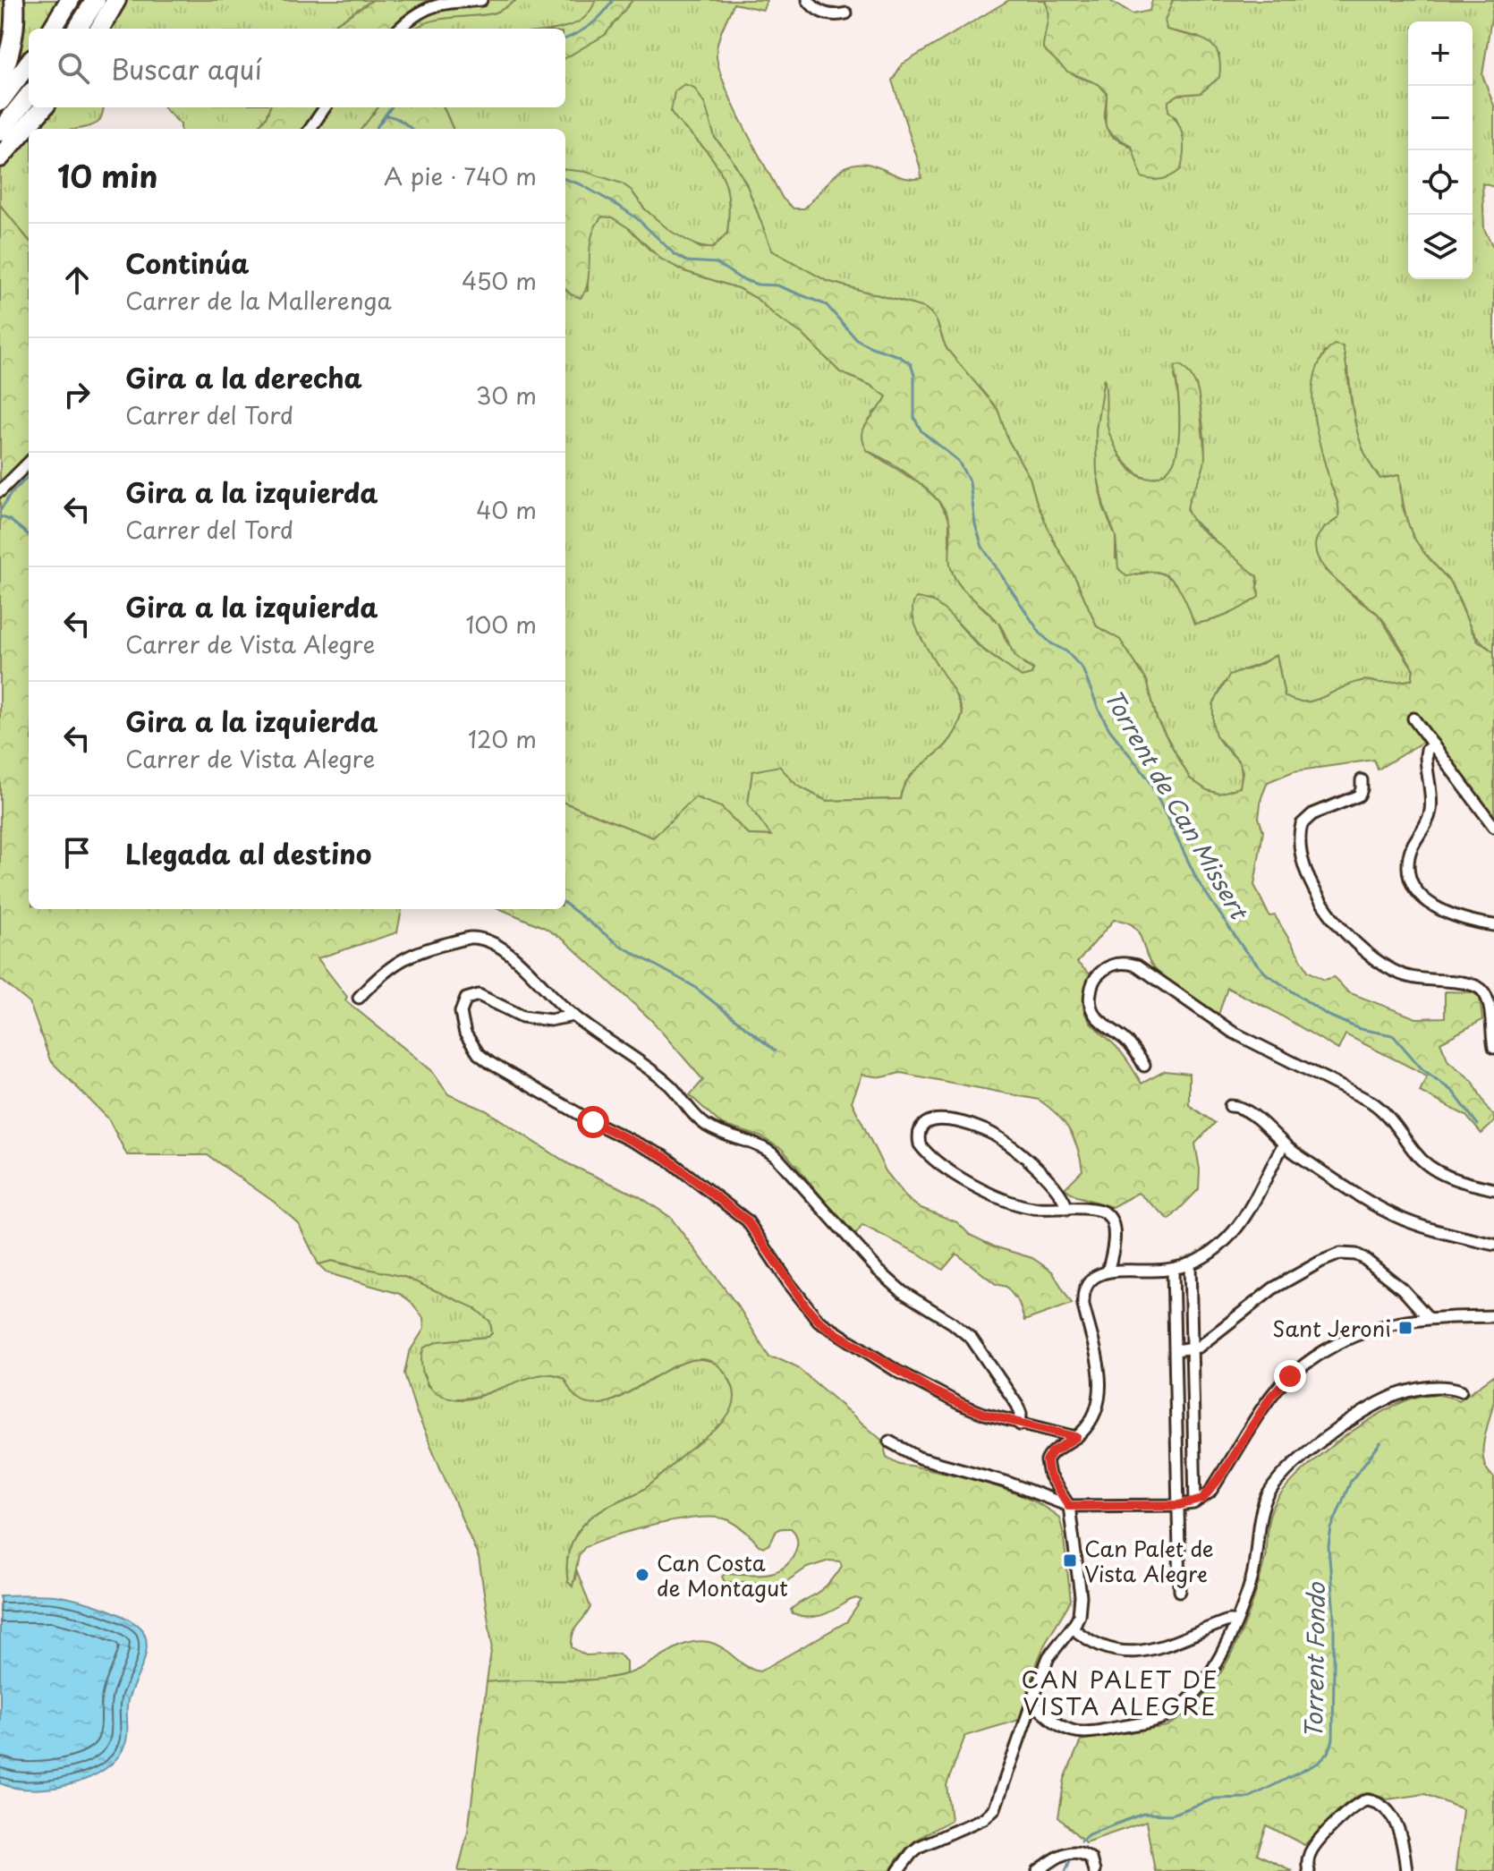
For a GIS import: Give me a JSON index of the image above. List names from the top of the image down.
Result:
{
  "districts": ["CAN PALET DE VISTA ALEGRE"],
  "water": ["Torrent de Can Missert", "Torrent Fondo"],
  "places": {
    "transit": ["Sant Jeroni", "Can Palet de Vista Alegre"],
    "other": ["Can Costa de Montagut"]
  },
  "page": {
    "map_buttons": ["+", "−"],
    "search": "Buscar aquí",
    "heading": ["10 min", "A pie · 740 m"],
    "list": [
      ["Continúa", "Carrer de la Mallerenga", "450 m"],
      ["Gira a la derecha", "Carrer del Tord", "30 m"],
      ["Gira a la izquierda", "Carrer del Tord", "40 m"],
      ["Gira a la izquierda", "Carrer de Vista Alegre", "100 m"],
      ["Gira a la izquierda", "Carrer de Vista Alegre", "120 m"],
      "Llegada al destino"
    ]
  }
}
